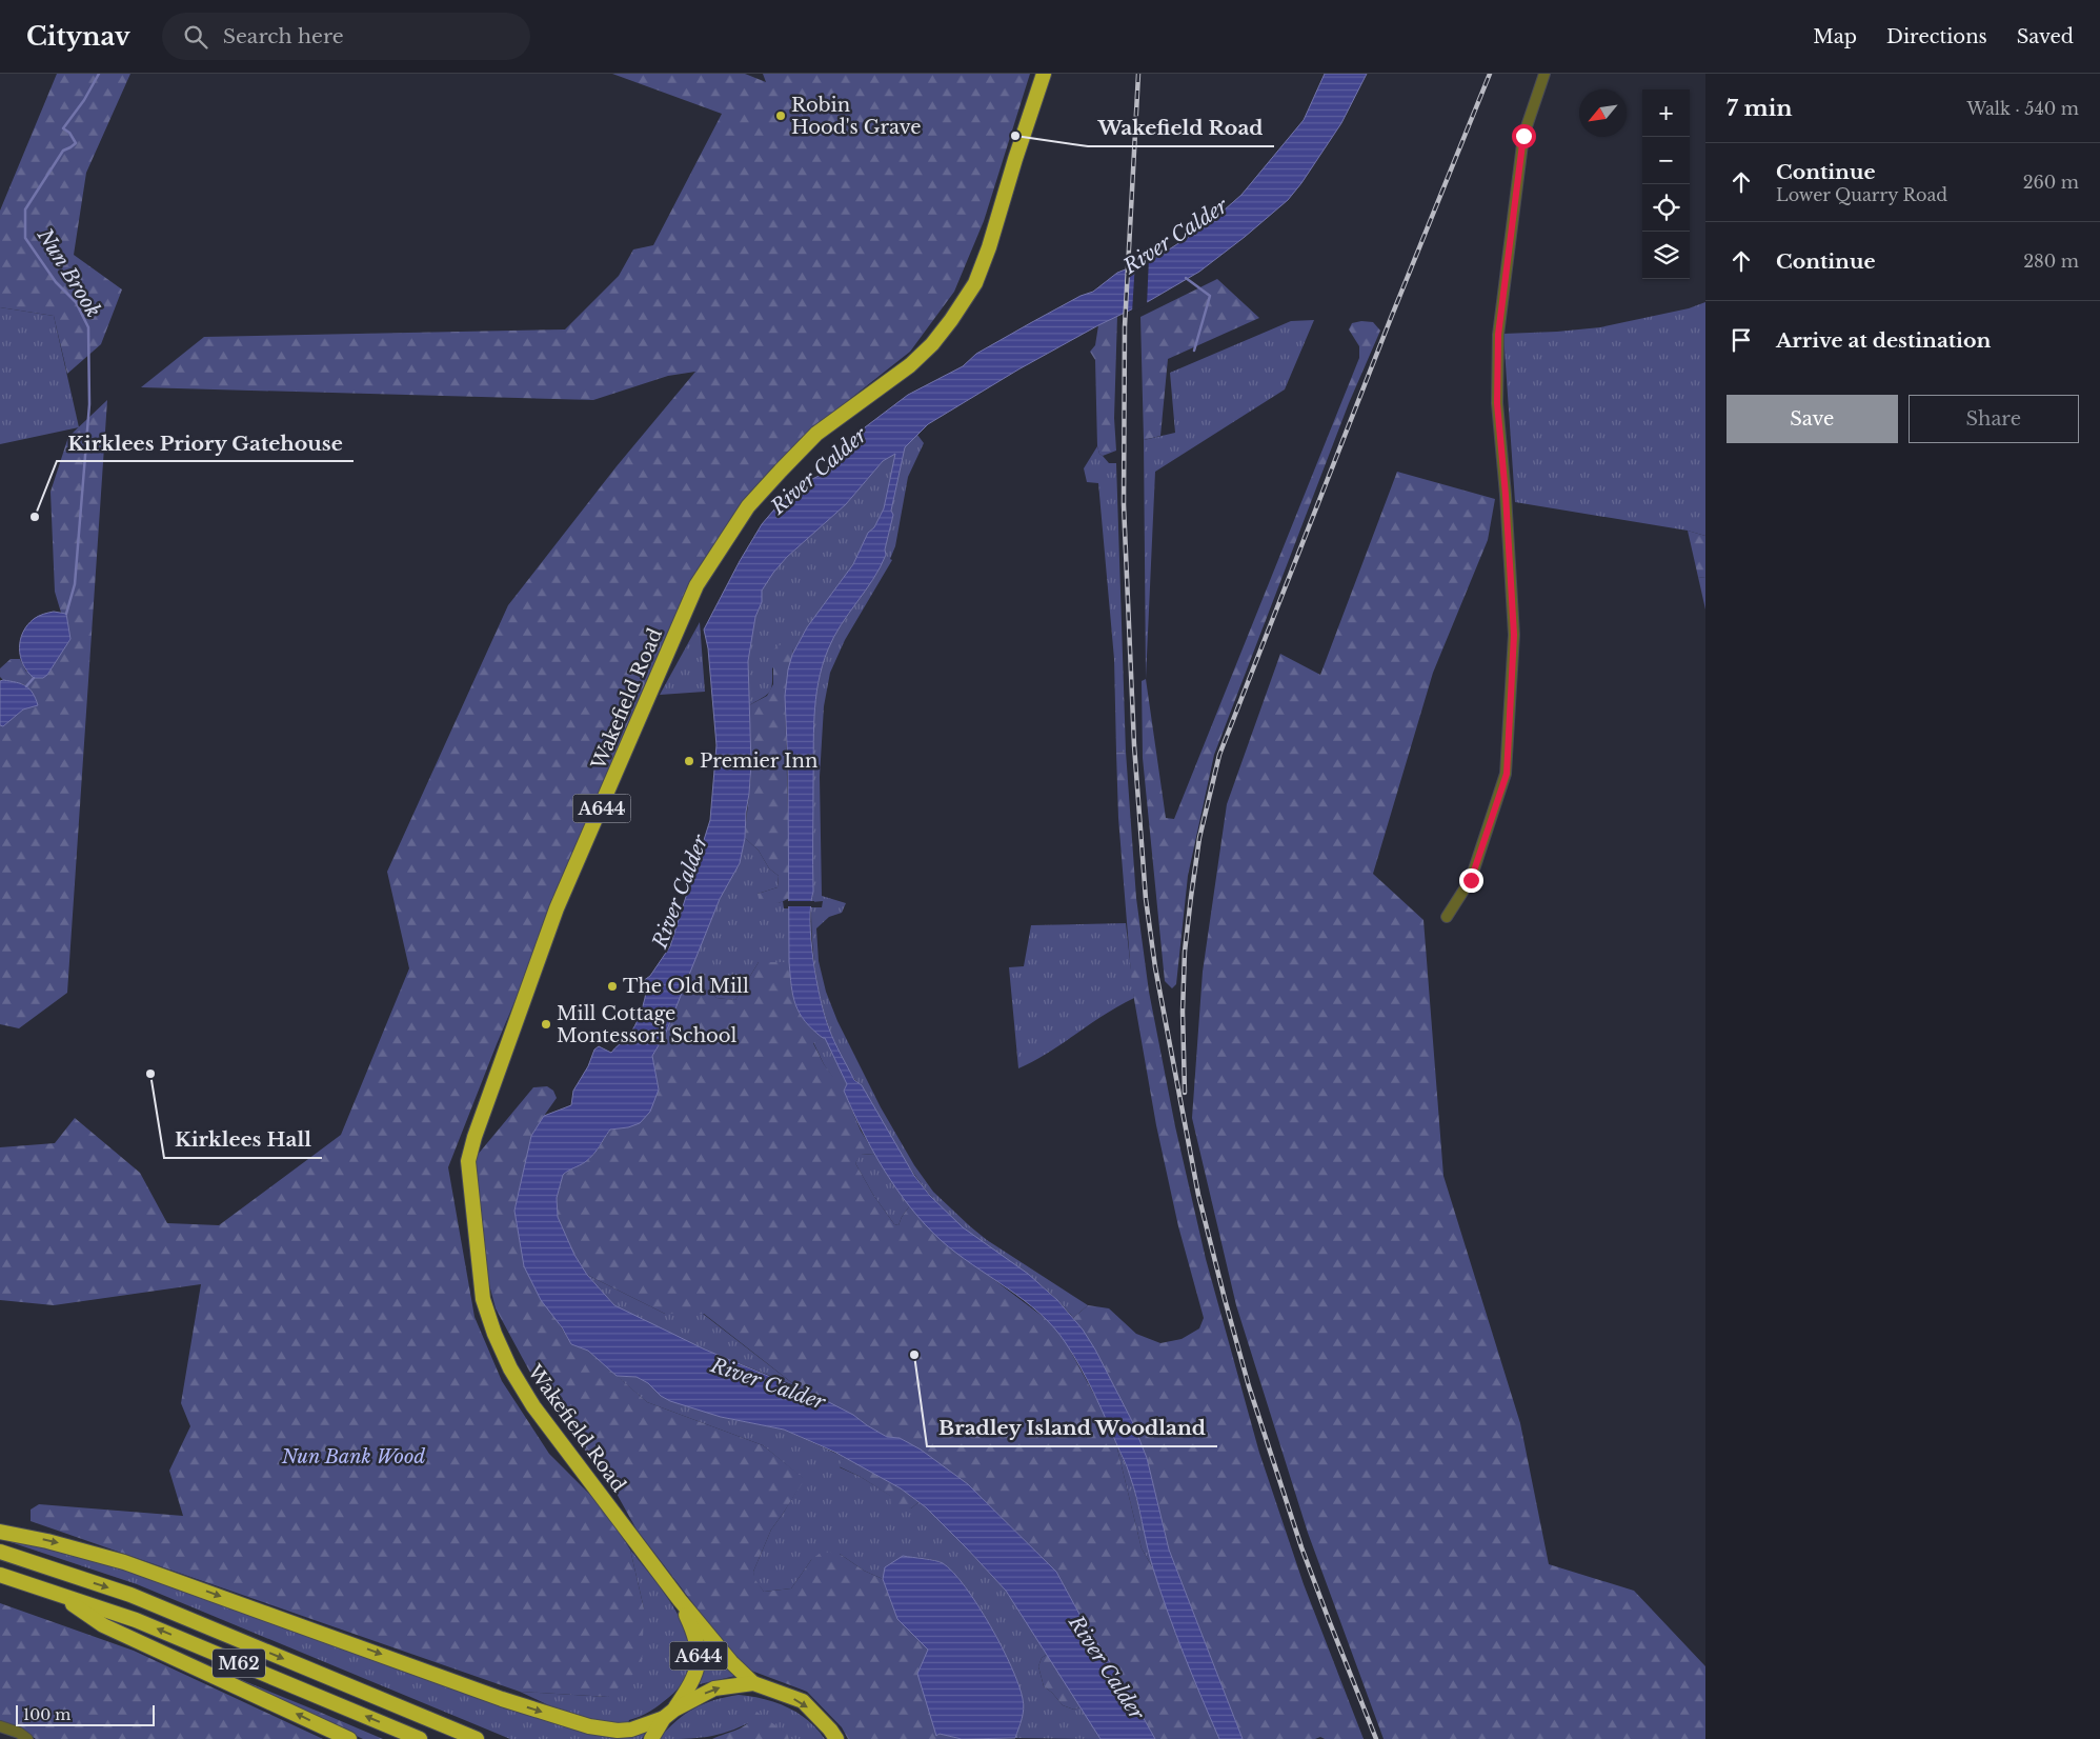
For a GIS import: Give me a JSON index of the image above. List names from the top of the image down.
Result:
{
  "streets": {
    "highway": ["Wakefield Road", "A644", "M62"]
  },
  "crossings": [
    ["Wakefield Road", "A644"]
  ],
  "water": ["River Calder", "Nun Brook"],
  "parks": ["Nun Bank Wood"],
  "places": [
    "Robin Hood's Grave",
    "Wakefield Road",
    "Kirklees Priory Gatehouse",
    "Premier Inn",
    "The Old Mill",
    "Mill Cottage Montessori School",
    "Kirklees Hall",
    "Bradley Island Woodland"
  ],
  "scale_bar": "100 m",
  "north": "bottom left",
  "page": {
    "header": "Citynav",
    "search": "Search here",
    "nav": ["Map", "Directions", "Saved"],
    "heading": ["7 min", "Walk · 540 m"],
    "map_buttons": ["+", "−"],
    "list": [
      ["Continue", "Lower Quarry Road", "260 m"],
      ["Continue", "280 m"],
      "Arrive at destination"
    ],
    "buttons": ["Save", "Share"],
    "scale": "100 m"
  }
}
